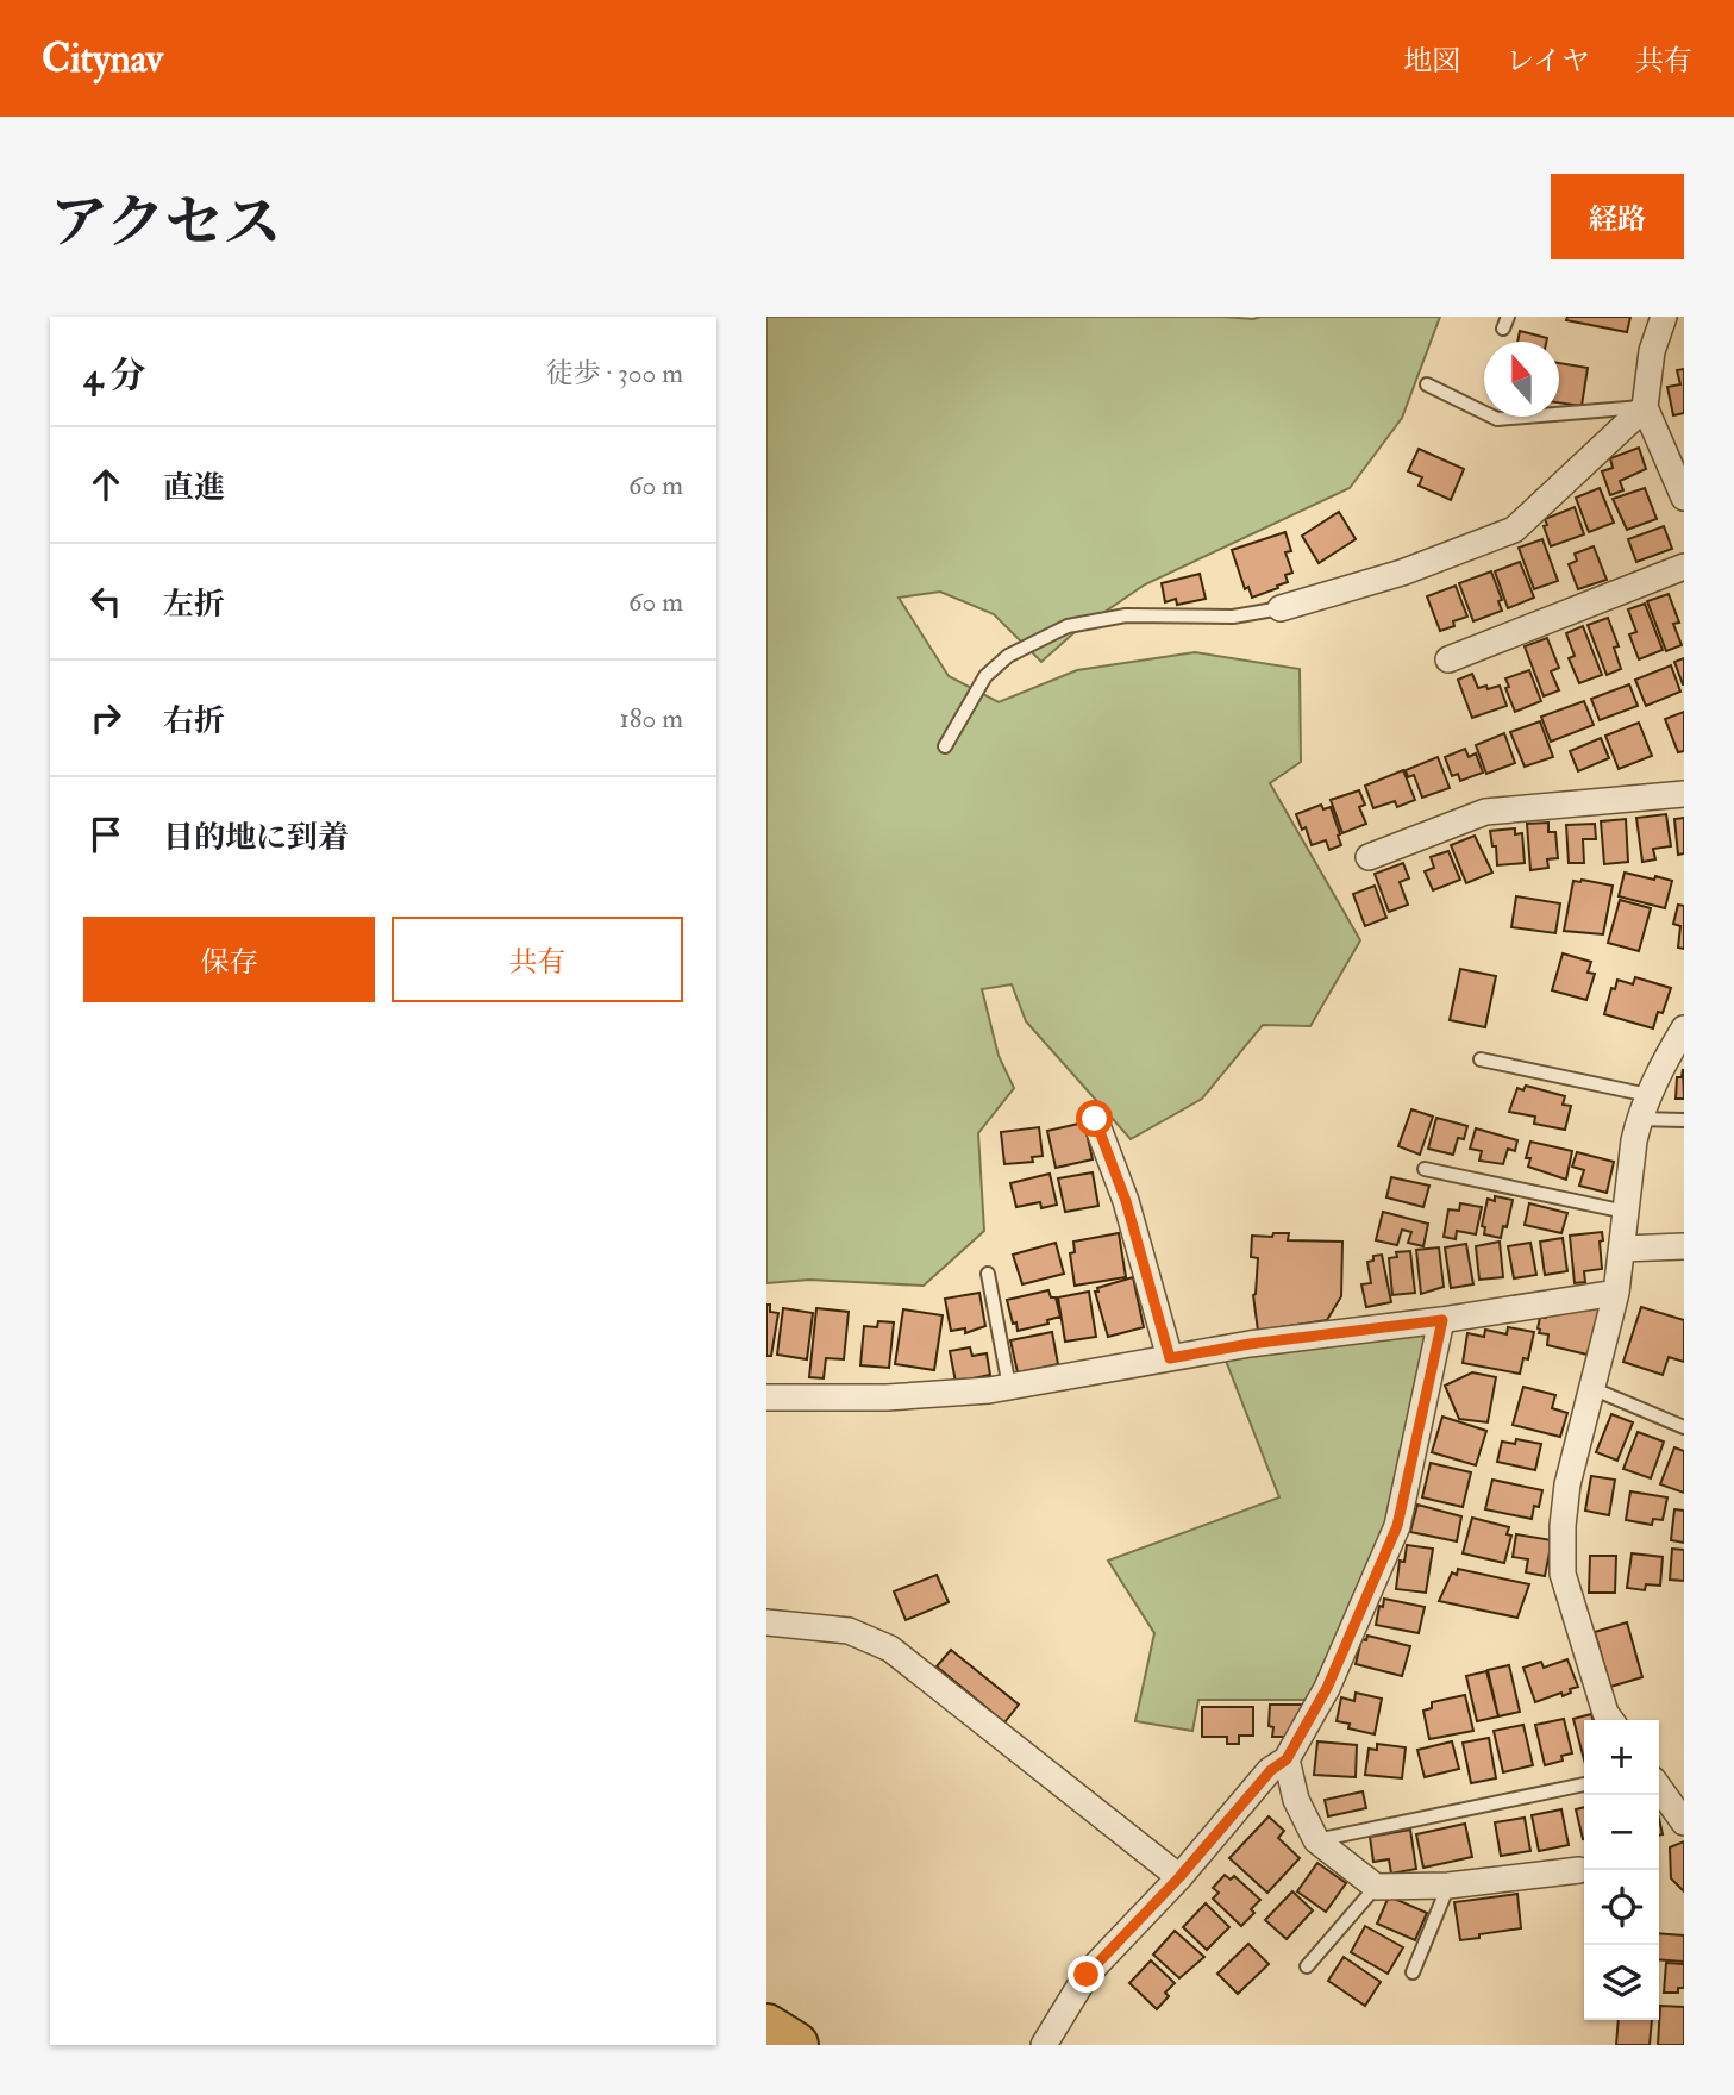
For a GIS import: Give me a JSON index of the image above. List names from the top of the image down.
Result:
{
  "north": "top",
  "page": {
    "header": "Citynav",
    "nav": ["地図", "レイヤ", "共有"],
    "buttons": [
      "経路",
      ["保存", "共有"]
    ],
    "title": "アクセス",
    "heading": ["4 分", "徒歩 · 300 m"],
    "list": [
      ["直進", "60 m"],
      ["左折", "60 m"],
      ["右折", "180 m"],
      "目的地に到着"
    ],
    "map_buttons": ["+", "−"]
  }
}
